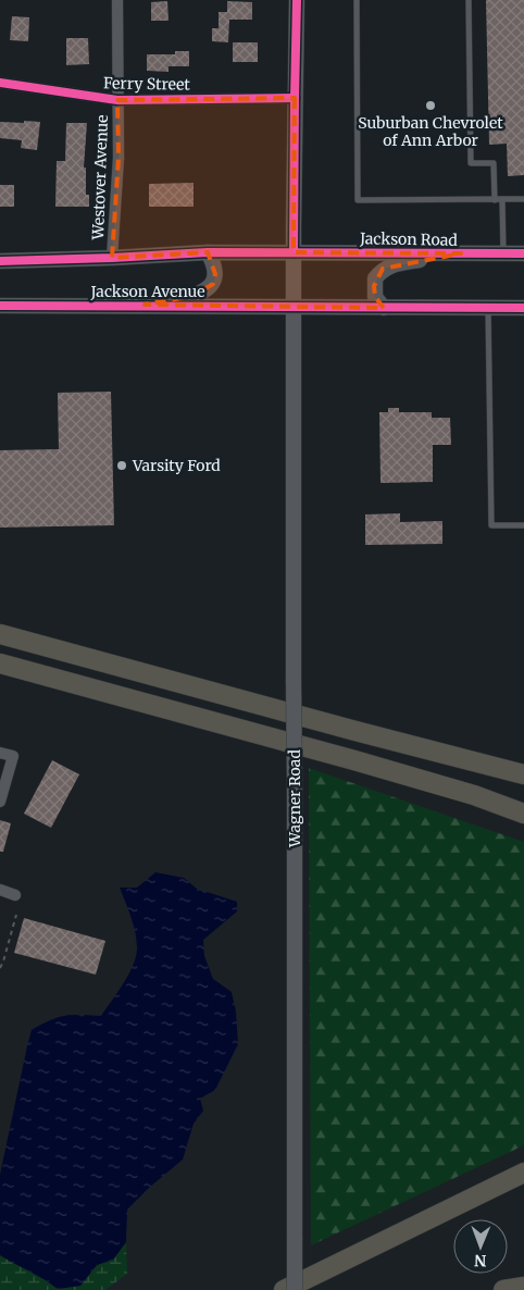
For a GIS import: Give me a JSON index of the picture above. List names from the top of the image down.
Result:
{
  "streets": {
    "main road": ["Jackson Road", "Jackson Avenue", "Wagner Road"],
    "street": ["Ferry Street", "Westover Avenue"]
  },
  "crossings": [
    ["Ferry Street", "Westover Avenue"],
    ["Ferry Street", "Wagner Road"],
    ["Jackson Road", "Wagner Road"],
    ["Jackson Avenue", "Wagner Road"]
  ],
  "places": ["Suburban Chevrolet of Ann Arbor", "Varsity Ford"],
  "north": "bottom"
}
